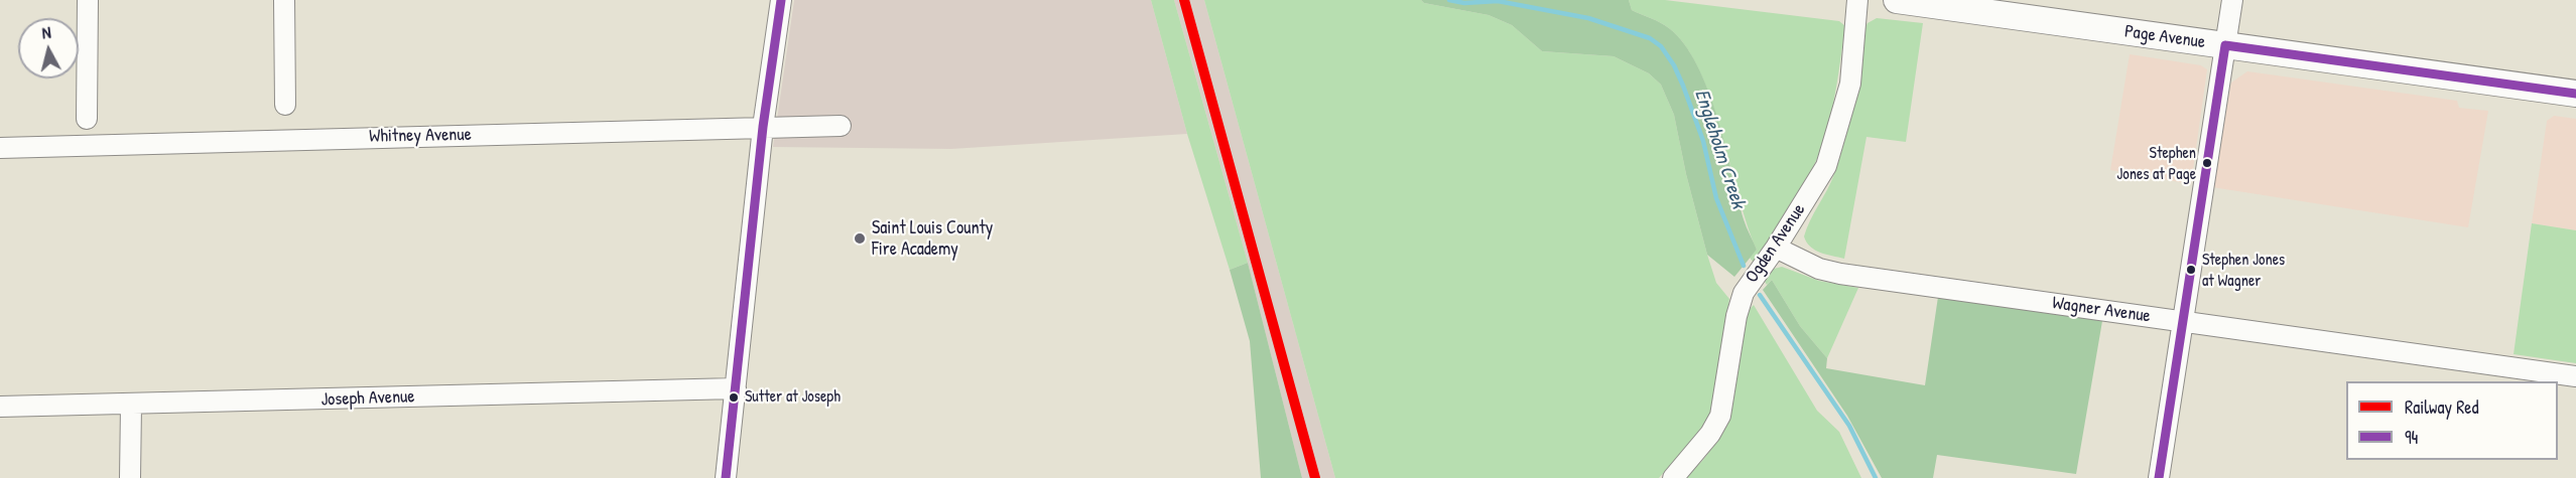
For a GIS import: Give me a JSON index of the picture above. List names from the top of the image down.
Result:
{
  "streets": {
    "main road": ["Page Avenue"],
    "street": [
      "Whitney Avenue",
      "Ogden Avenue",
      "Wagner Avenue",
      "Joseph Avenue"
    ]
  },
  "crossings": [
    ["Ogden Avenue", "Wagner Avenue"]
  ],
  "water": ["Engleholm Creek"],
  "places": [
    "Stephen Jones at Page",
    "Saint Louis County Fire Academy",
    "Stephen Jones at Wagner",
    "Sutter at Joseph"
  ],
  "lines": ["rail line Red", "transit line 94"],
  "legend": ["Railway Red", "94"],
  "north": "top"
}
